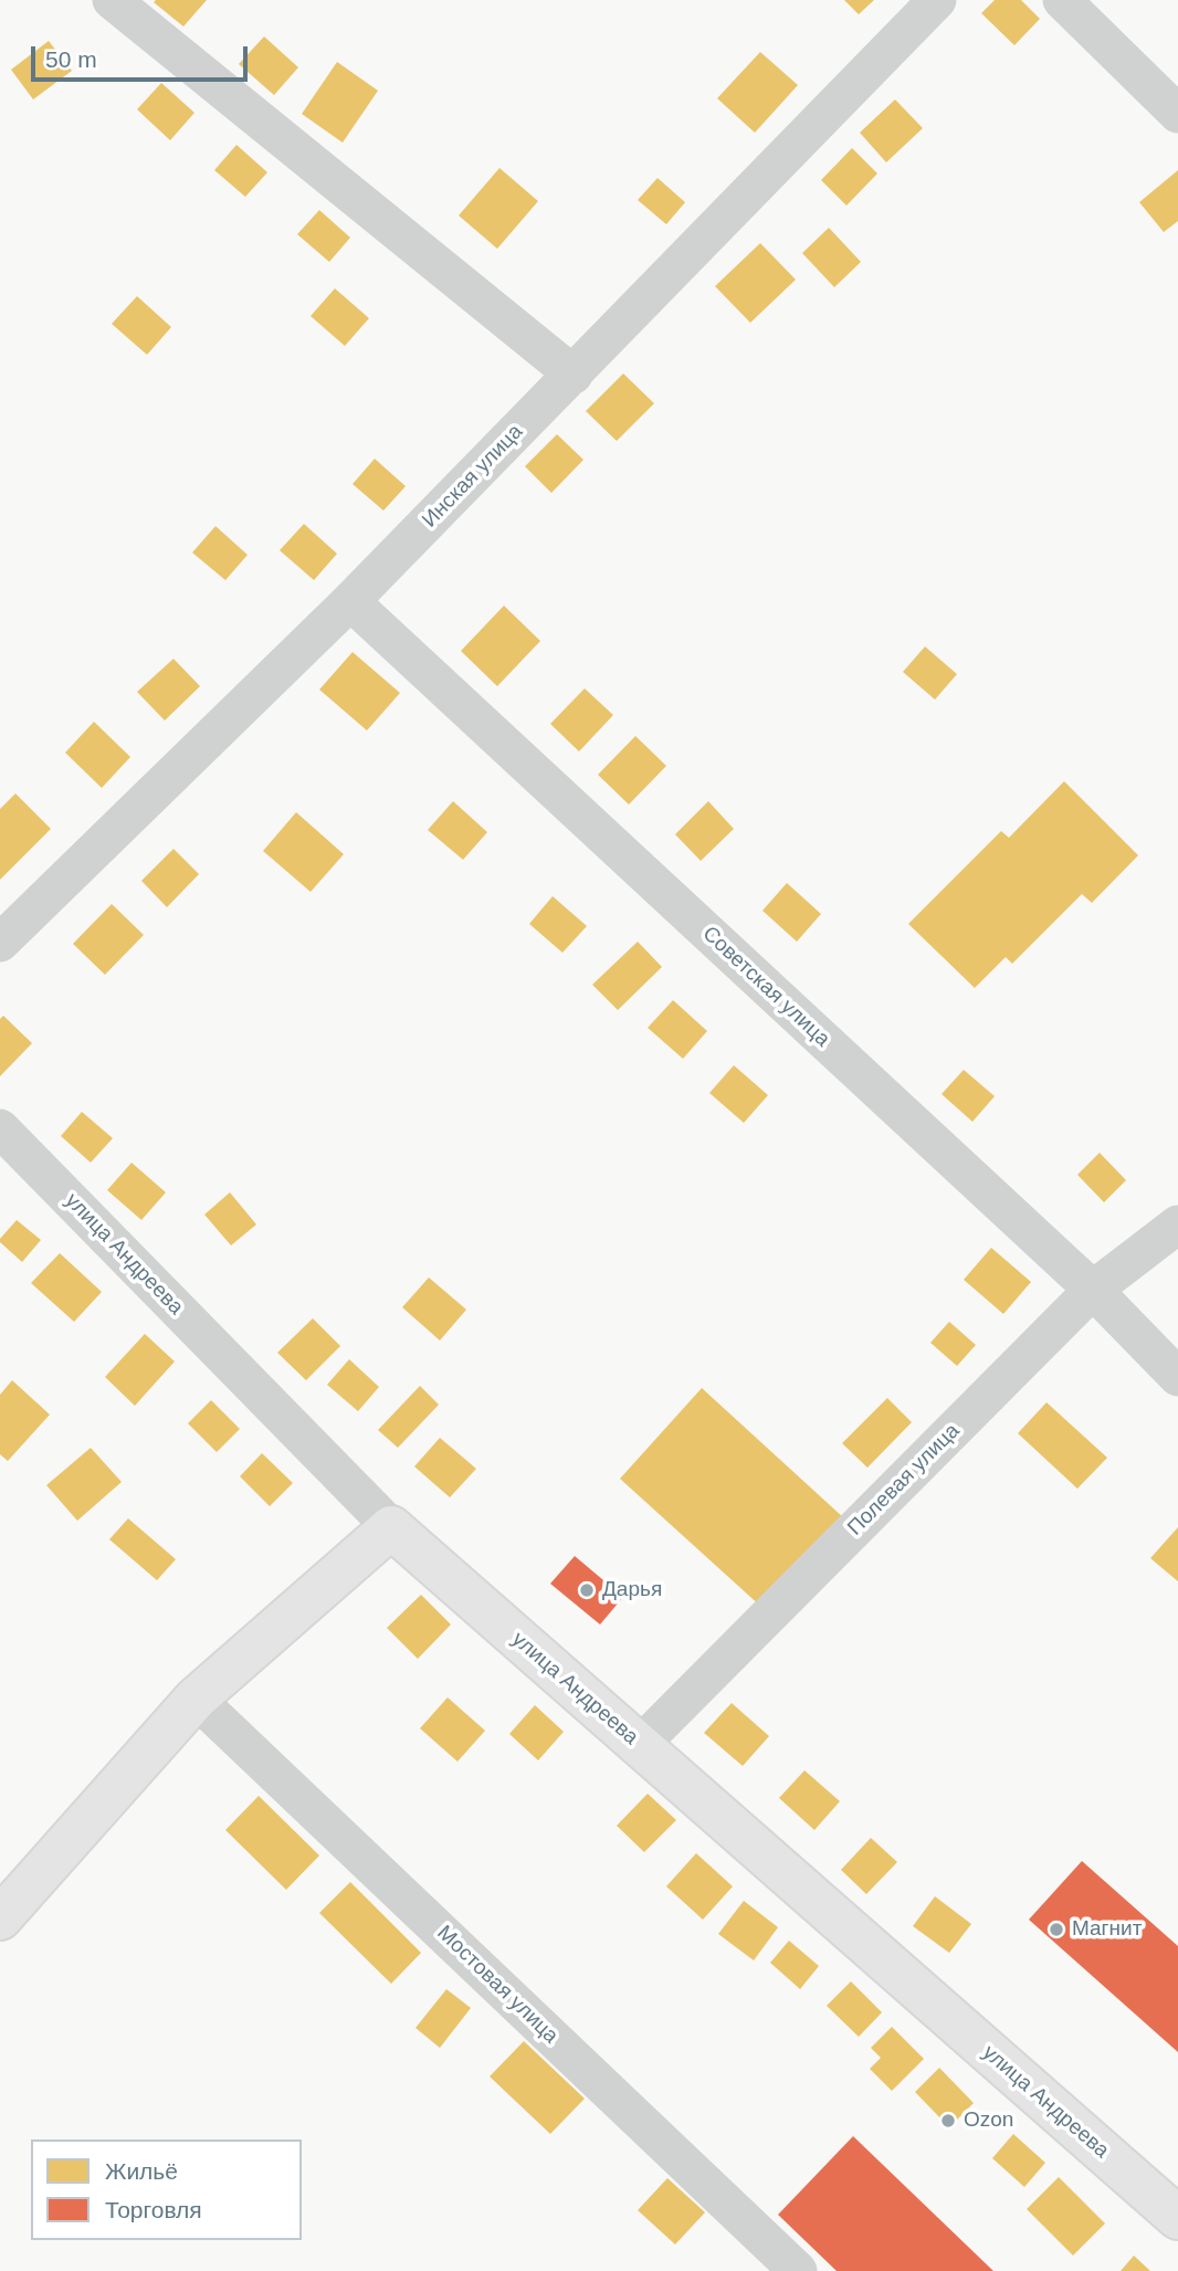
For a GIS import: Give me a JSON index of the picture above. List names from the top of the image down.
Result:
{
  "streets": {
    "main road": ["улица Андреева"],
    "street": [
      "Инская улица",
      "Советская улица",
      "Полевая улица",
      "Мостовая улица"
    ]
  },
  "crossings": [
    ["Инская улица", "Советская улица"],
    ["Советская улица", "Полевая улица"],
    ["улица Андреева", "Полевая улица"]
  ],
  "places": ["Дарья", "Магнит", "Ozon"],
  "legend": ["Жильё", "Торговля"],
  "scale_bar": "50 m"
}
